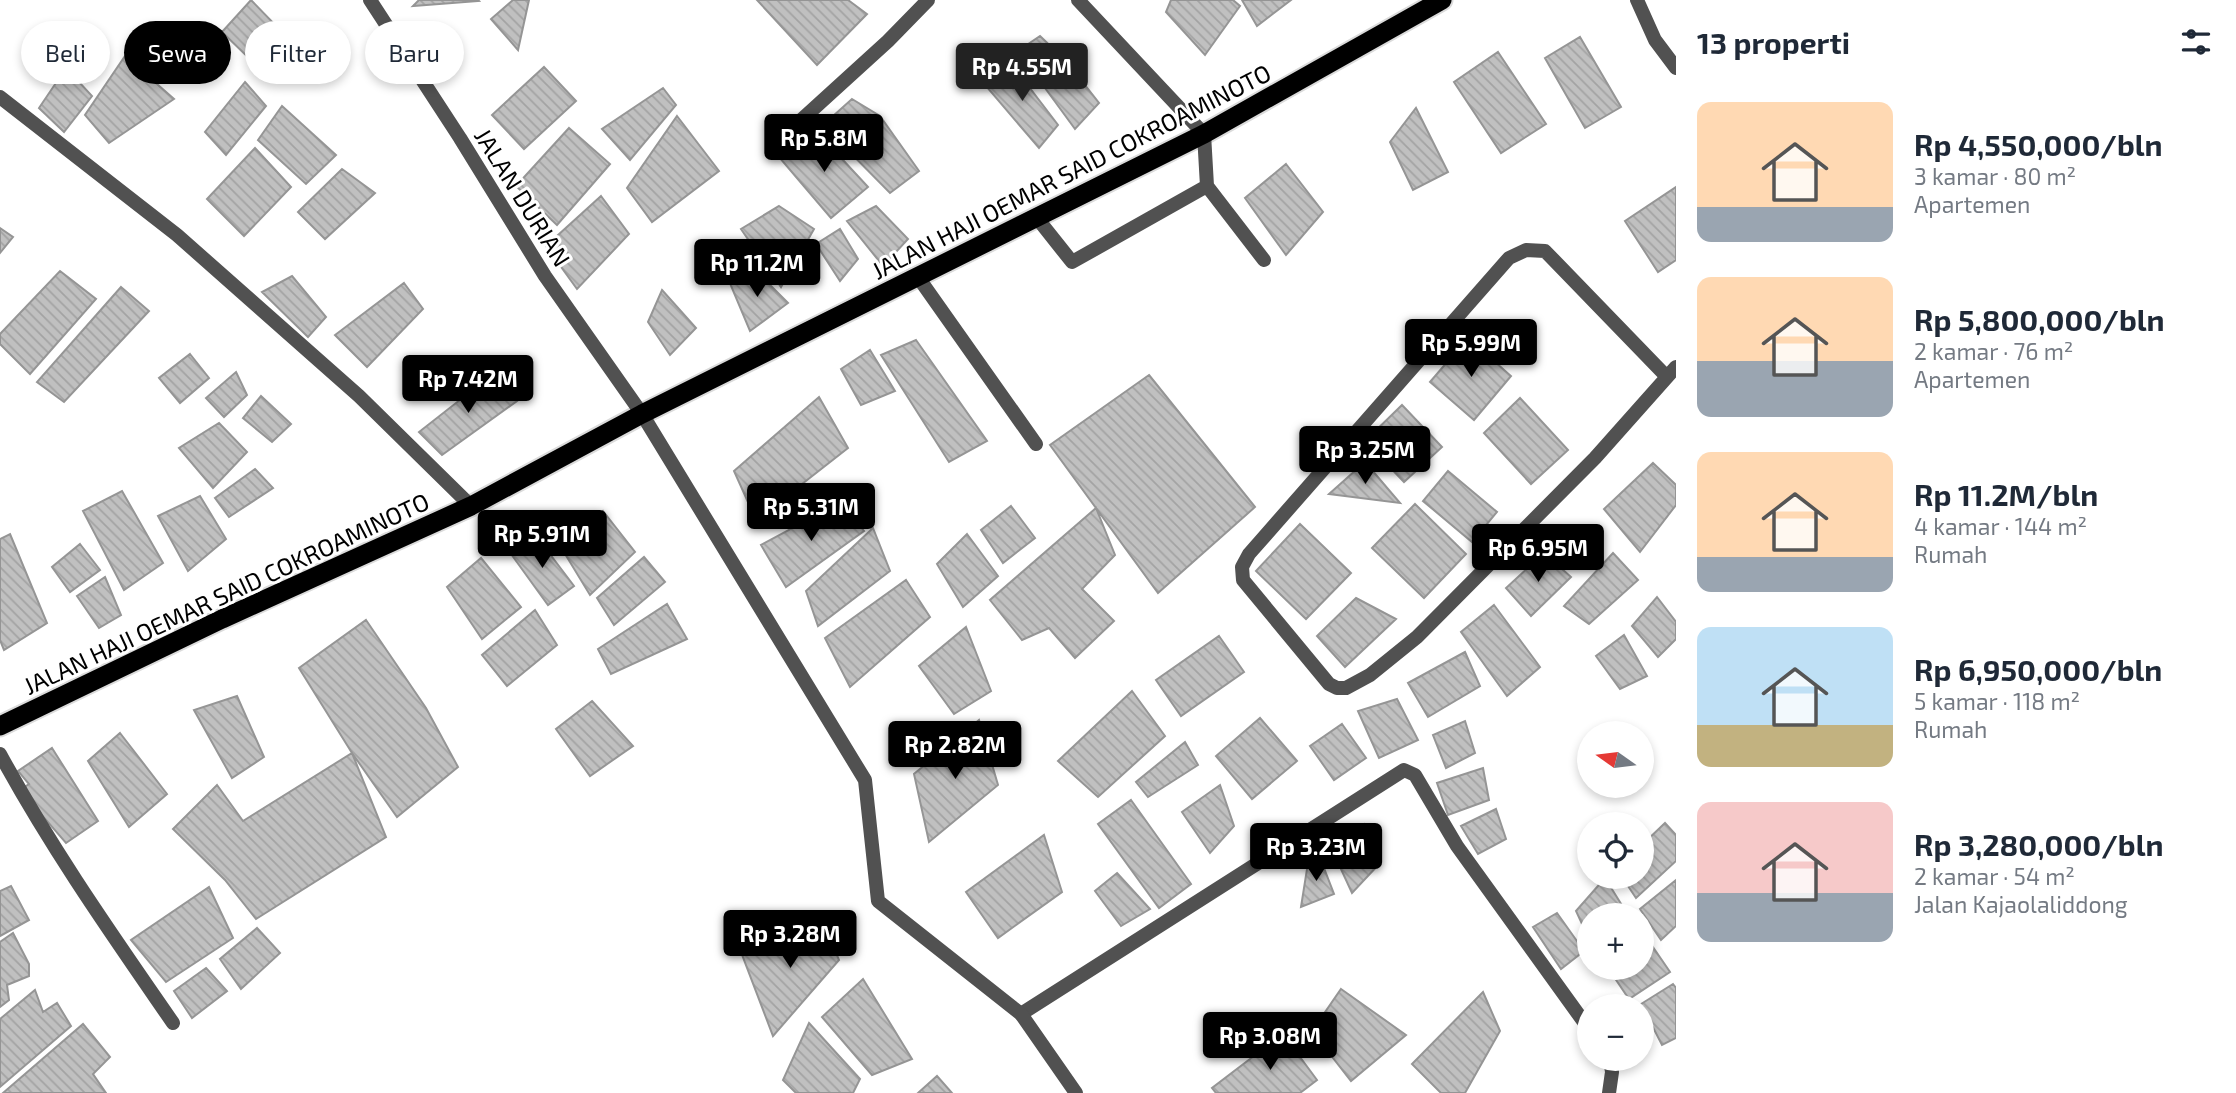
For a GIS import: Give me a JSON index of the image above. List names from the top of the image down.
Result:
{
  "streets": {
    "highway": ["JALAN HAJI OEMAR SAID COKROAMINOTO"],
    "street": ["JALAN DURIAN"]
  },
  "crossings": [
    ["JALAN HAJI OEMAR SAID COKROAMINOTO", "JALAN DURIAN"]
  ],
  "north": "left",
  "page": {
    "heading": "13 properti",
    "chip": [
      "Beli",
      "Sewa",
      "Filter",
      "Baru"
    ],
    "price": [
      "Rp 4.55M",
      "Rp 5.8M",
      "Rp 11.2M",
      "Rp 5.99M",
      "Rp 7.42M",
      "Rp 3.25M",
      "Rp 5.31M",
      "Rp 5.91M",
      "Rp 6.95M",
      "Rp 2.82M",
      "Rp 3.23M",
      "Rp 3.28M",
      "Rp 3.08M"
    ],
    "list": [
      {
        "name": "Rp 4,550,000/bln",
        "note": "3 kamar · 80 m² · Apartemen"
      },
      {
        "name": "Rp 5,800,000/bln",
        "note": "2 kamar · 76 m² · Apartemen"
      },
      {
        "name": "Rp 11.2M/bln",
        "note": "4 kamar · 144 m² · Rumah"
      },
      {
        "name": "Rp 6,950,000/bln",
        "note": "5 kamar · 118 m² · Rumah"
      },
      {
        "name": "Rp 3,280,000/bln",
        "note": "2 kamar · 54 m² · Jalan Kajaolaliddong"
      }
    ],
    "map_buttons": ["+", "−"]
  }
}
